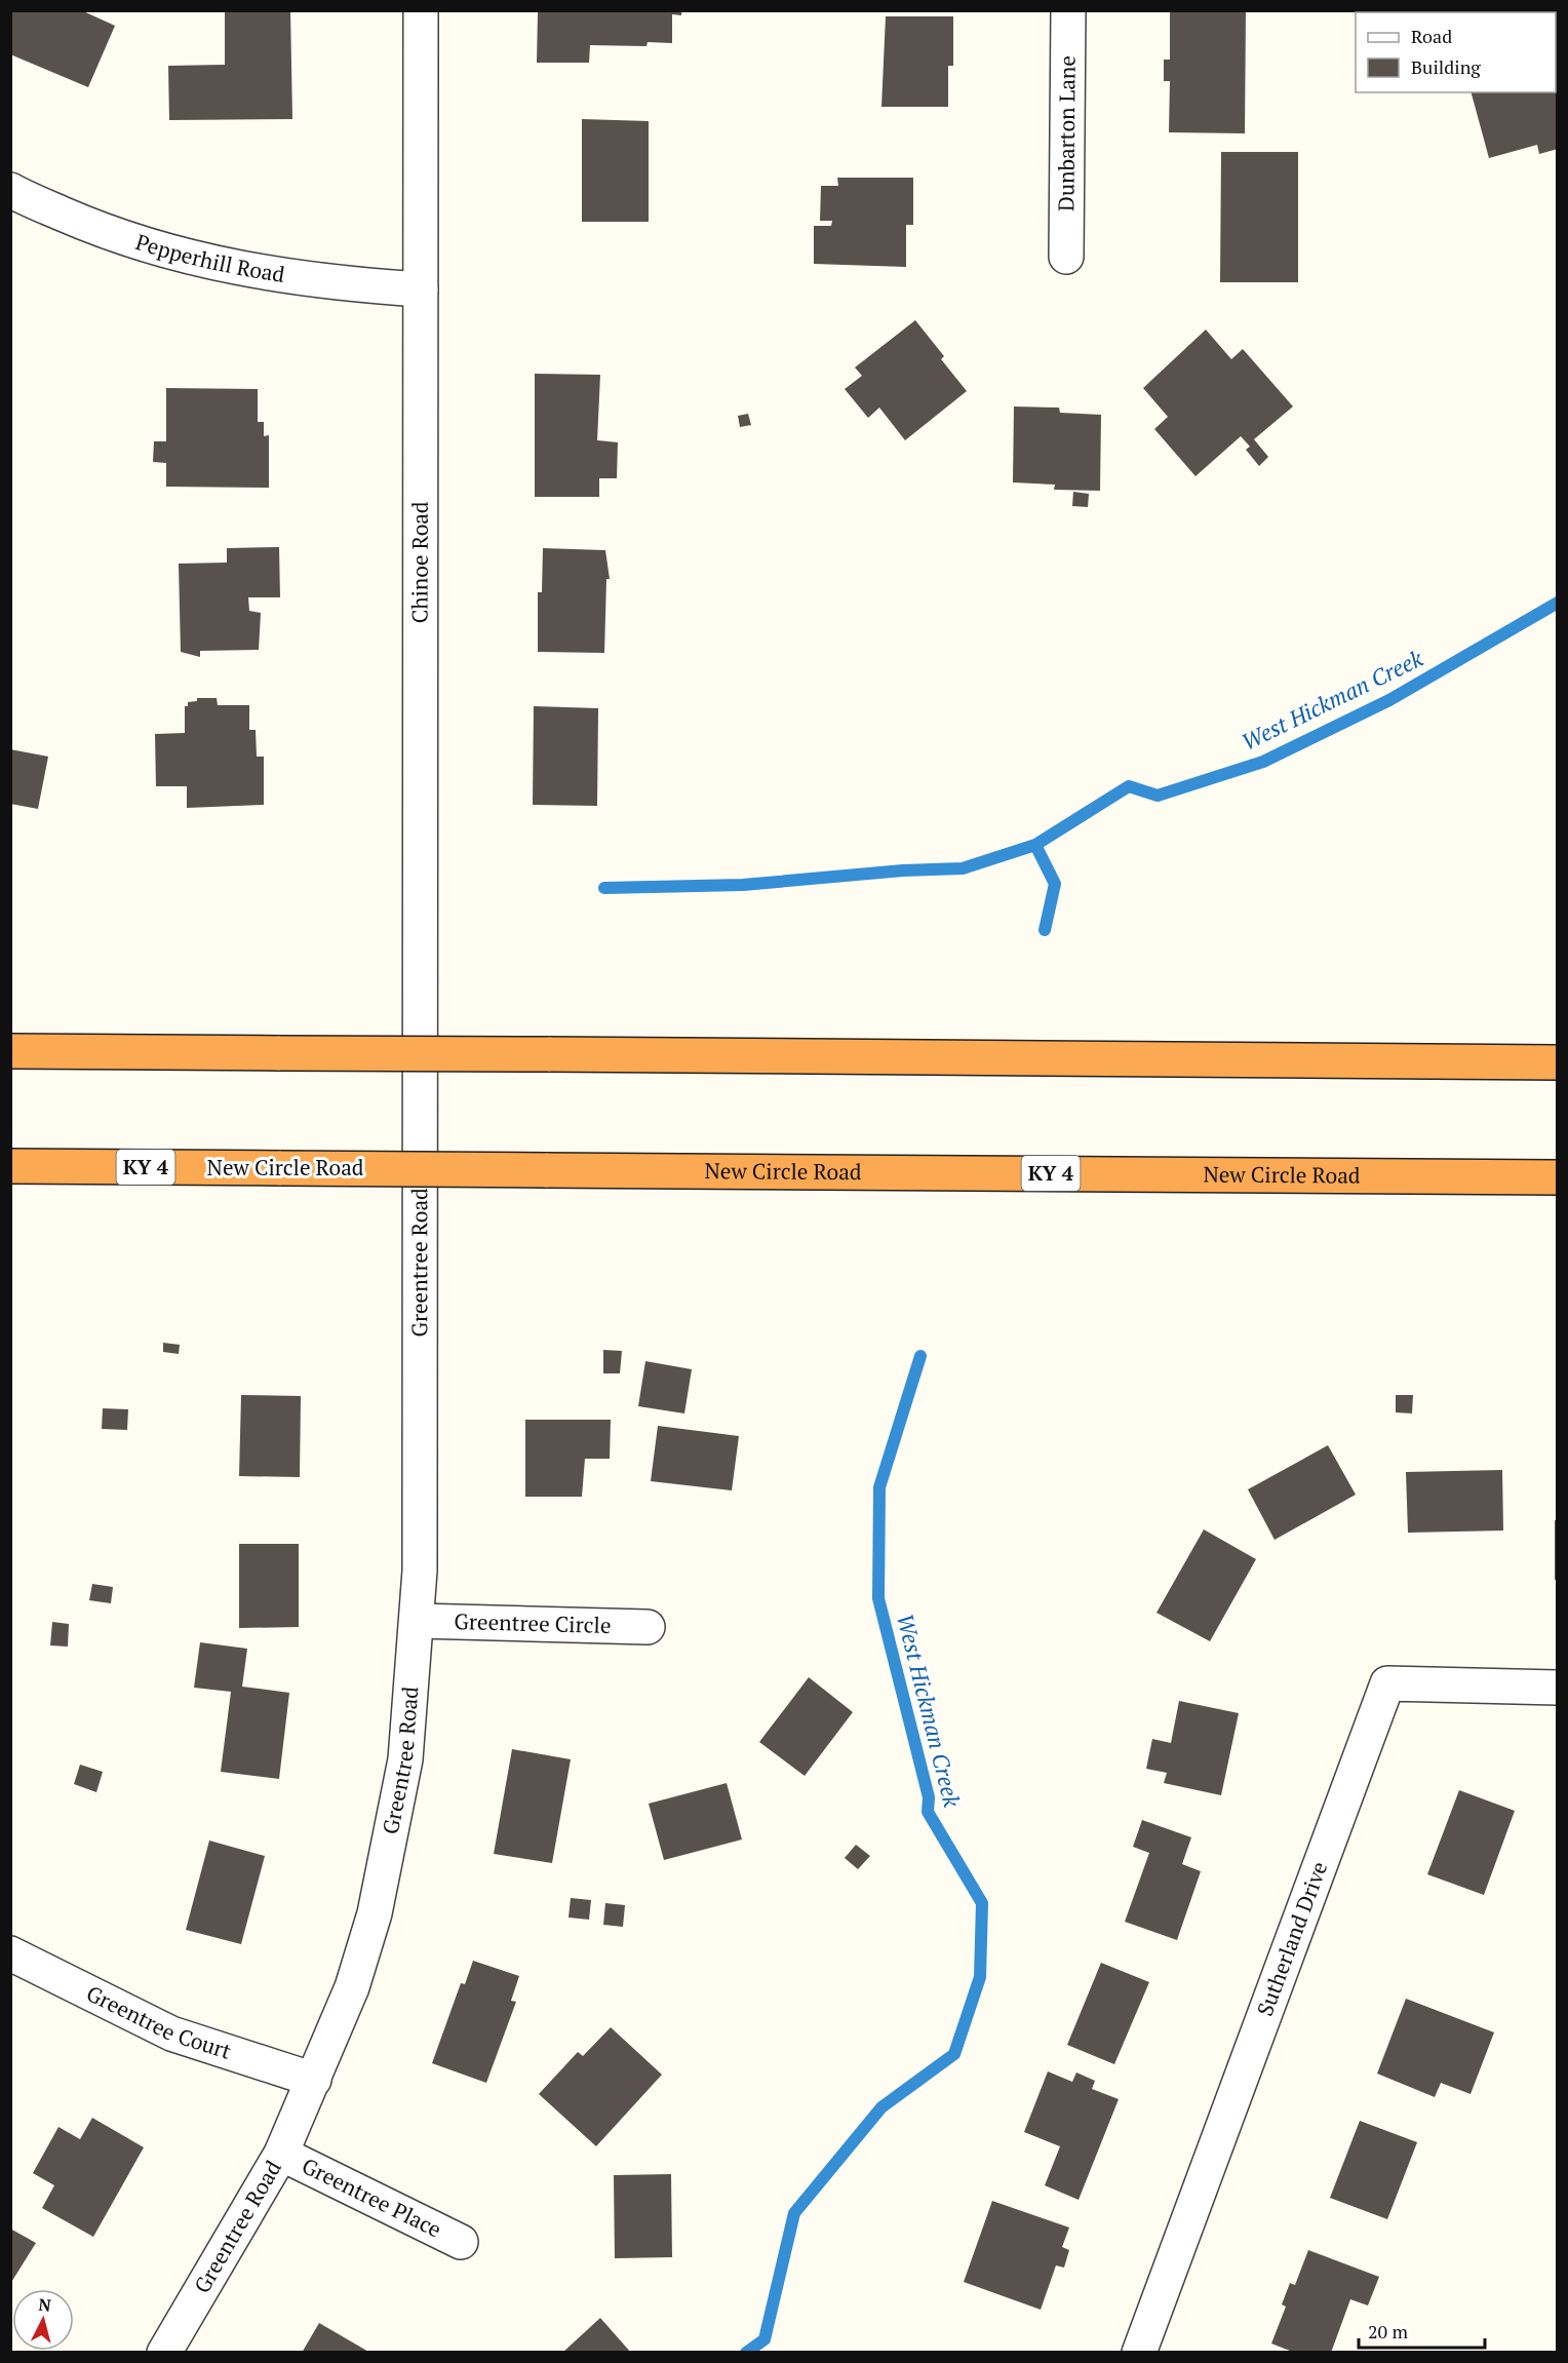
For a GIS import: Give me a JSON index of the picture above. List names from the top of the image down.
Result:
{
  "streets": {
    "highway": ["KY 4", "New Circle Road"],
    "street": [
      "Dunbarton Lane",
      "Pepperhill Road",
      "Chinoe Road",
      "Greentree Road",
      "Greentree Circle",
      "Sutherland Drive",
      "Greentree Court",
      "Greentree Place"
    ]
  },
  "crossings": [
    ["Pepperhill Road", "Chinoe Road"],
    ["Chinoe Road", "Greentree Road"],
    ["Greentree Road", "Greentree Circle"],
    ["Greentree Road", "Greentree Court"],
    ["Greentree Road", "Greentree Place"]
  ],
  "water": ["West Hickman Creek"],
  "legend": ["Road", "Building"],
  "scale_bar": "20 m",
  "north": "top"
}
